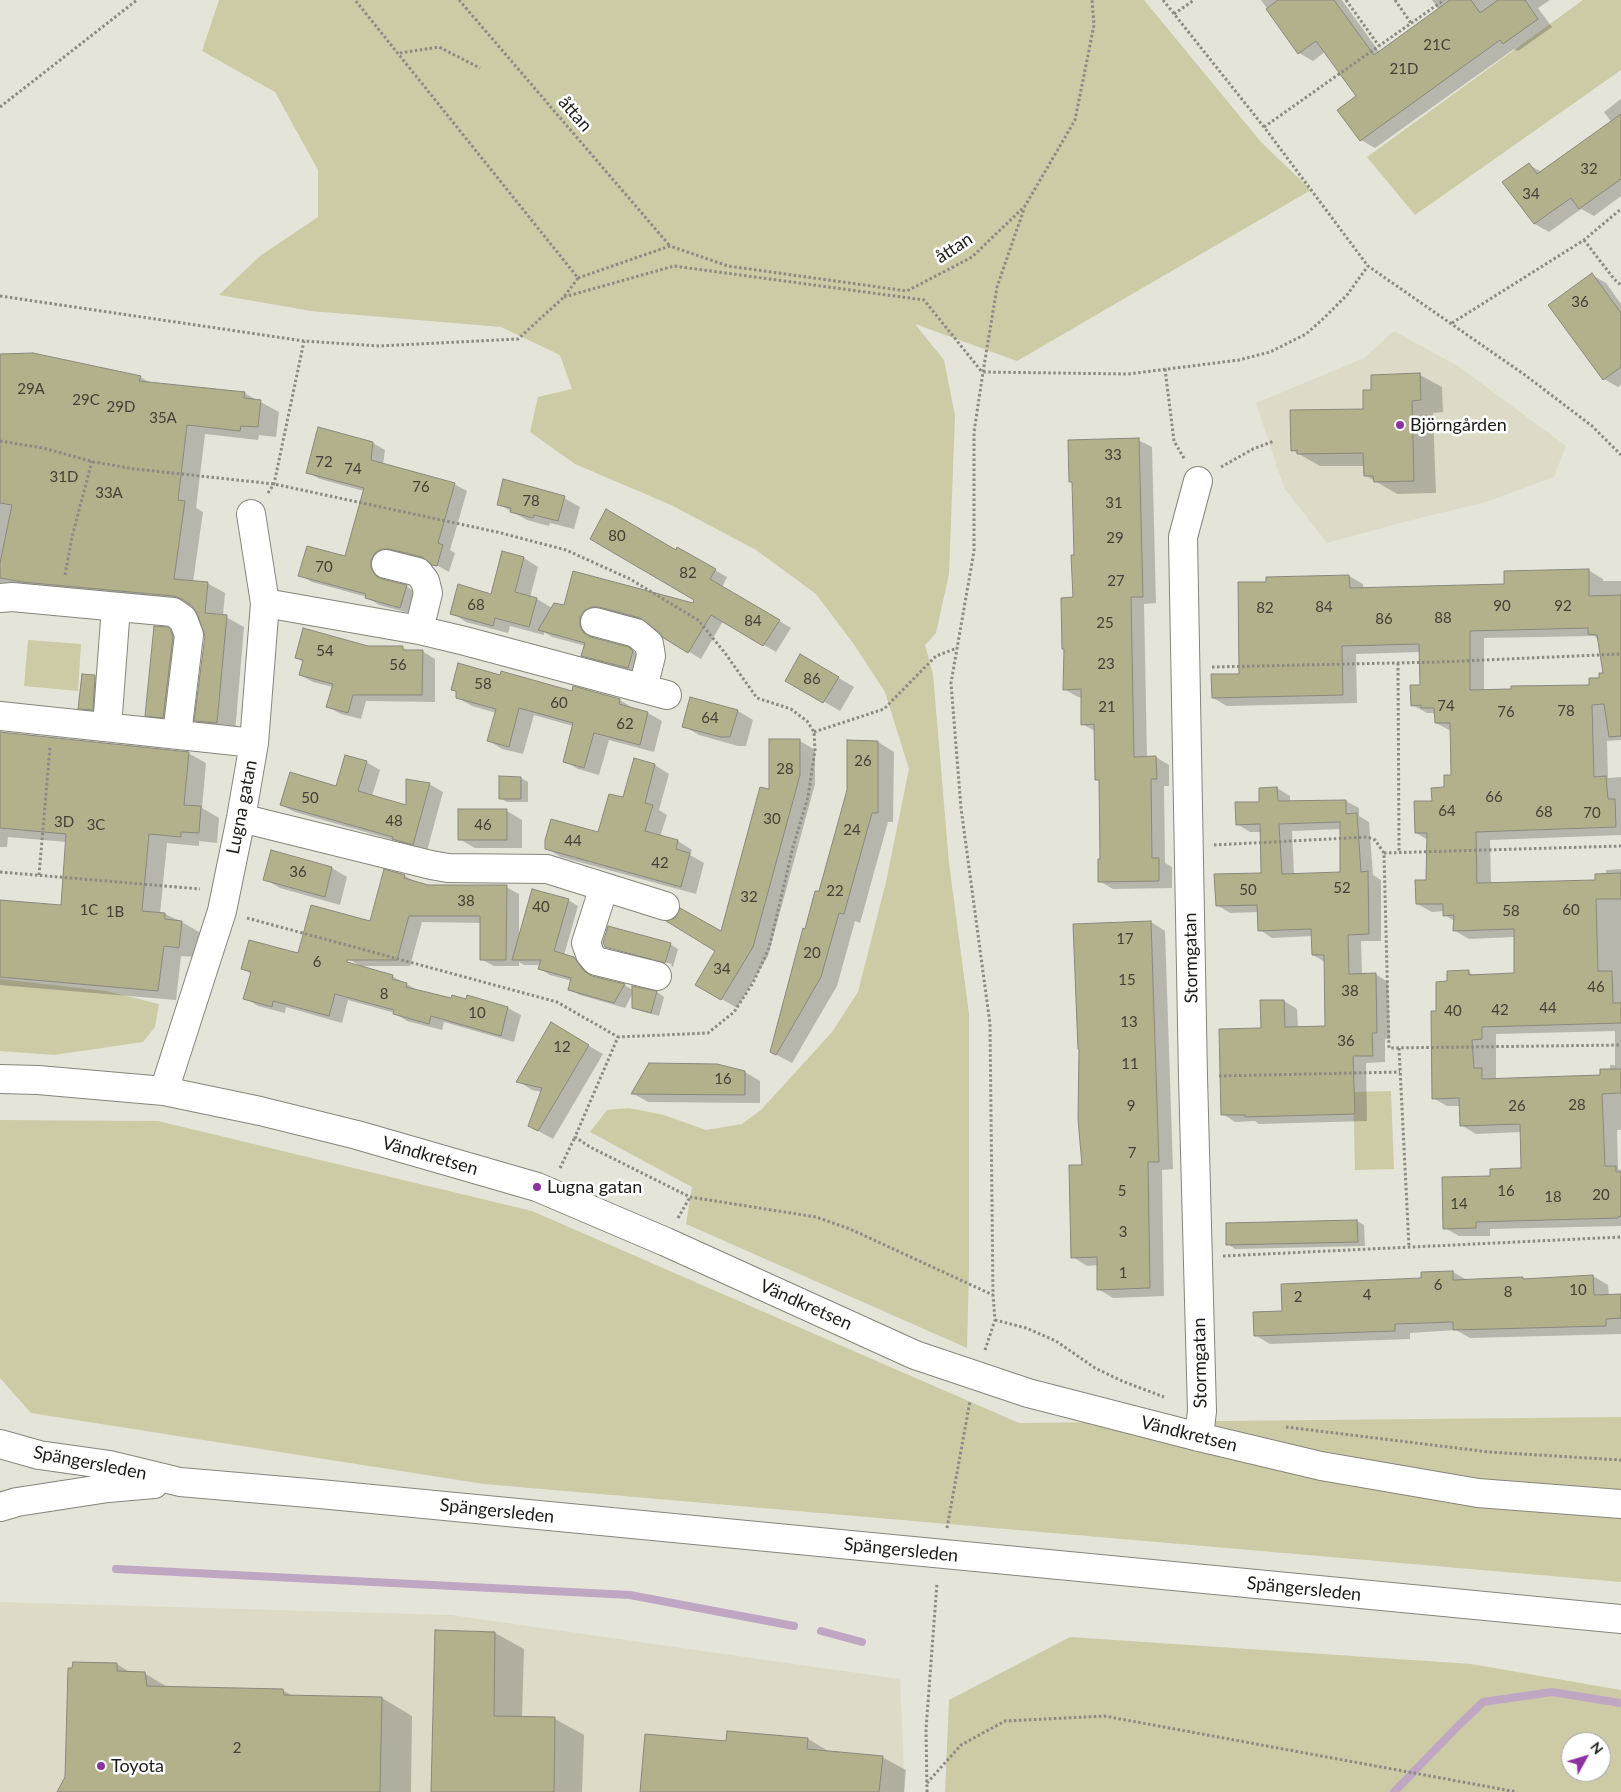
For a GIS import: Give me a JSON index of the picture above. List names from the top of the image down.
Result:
{
  "streets": {
    "street": [
      "Lugna gatan",
      "Stormgatan",
      "Vändkretsen",
      "Spängersleden"
    ],
    "path": ["åttan"]
  },
  "crossings": [
    ["Lugna gatan", "Vändkretsen"],
    ["Stormgatan", "Vändkretsen"]
  ],
  "places": ["Björngården", "Lugna gatan", "Toyota"],
  "house_numbers": [
    "21C",
    "21D",
    "32",
    "34",
    "36",
    "29A",
    "29C",
    "29D",
    "35A",
    "33",
    "72",
    "74",
    "31D",
    "76",
    "33A",
    "78",
    "31",
    "80",
    "29",
    "70",
    "82",
    "27",
    "68",
    "90",
    "92",
    "84",
    "82",
    "88",
    "86",
    "84",
    "25",
    "54",
    "23",
    "56",
    "86",
    "58",
    "60",
    "74",
    "21",
    "78",
    "76",
    "64",
    "62",
    "26",
    "28",
    "66",
    "50",
    "64",
    "68",
    "70",
    "30",
    "48",
    "3D",
    "3C",
    "46",
    "24",
    "44",
    "42",
    "36",
    "52",
    "50",
    "22",
    "32",
    "38",
    "40",
    "1C",
    "60",
    "58",
    "1B",
    "17",
    "20",
    "6",
    "34",
    "15",
    "46",
    "38",
    "8",
    "44",
    "42",
    "40",
    "10",
    "13",
    "36",
    "12",
    "11",
    "16",
    "28",
    "9",
    "26",
    "7",
    "5",
    "16",
    "20",
    "18",
    "14",
    "3",
    "1",
    "6",
    "10",
    "8",
    "4",
    "2",
    "2"
  ],
  "north": "top right"
}
